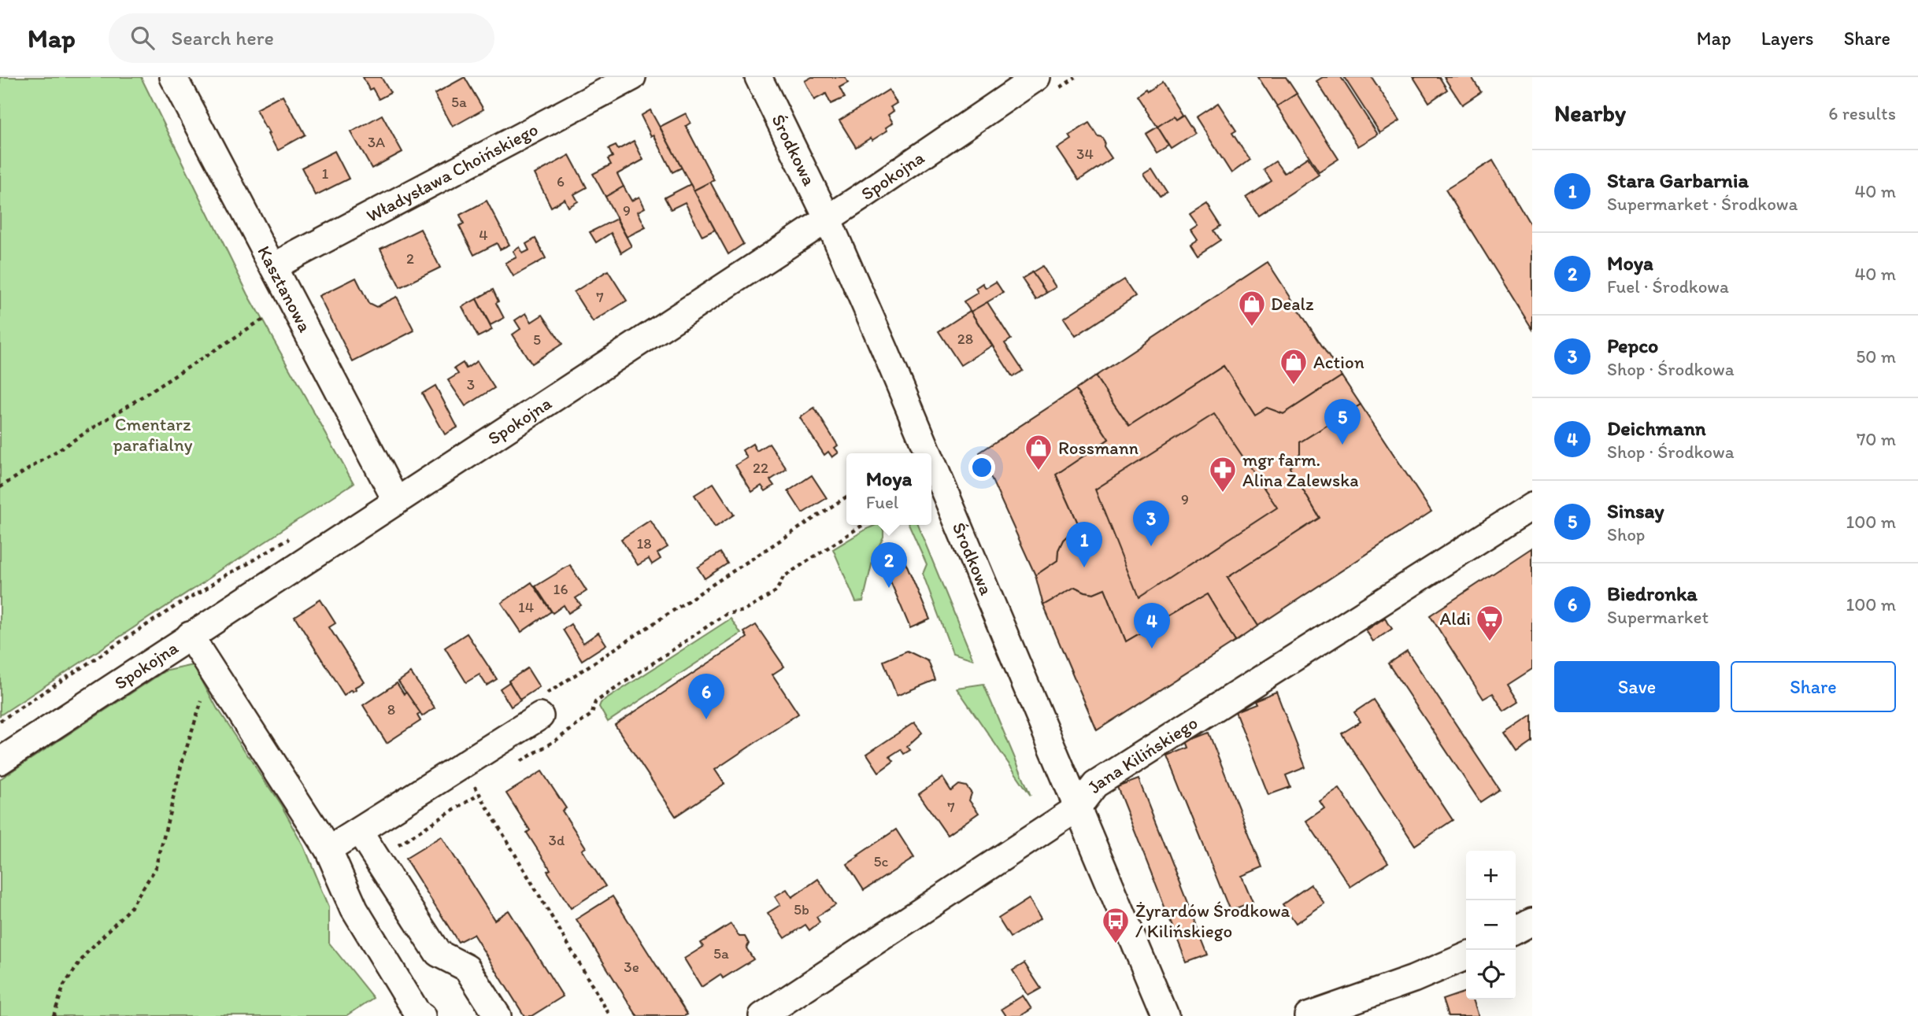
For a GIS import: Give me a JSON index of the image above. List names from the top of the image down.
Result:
{
  "streets": {
    "street": [
      "Środkowa",
      "Władysława Choińskiego",
      "Spokojna",
      "Kasztanowa",
      "Jana Kilińskiego"
    ]
  },
  "crossings": [
    ["Środkowa", "Spokojna"],
    ["Środkowa", "Jana Kilińskiego"],
    ["Władysława Choińskiego", "Kasztanowa"],
    ["Spokojna", "Kasztanowa"]
  ],
  "parks": ["Cmentarz parafialny"],
  "places": {
    "shop": ["Dealz", "Action", "Rossmann"],
    "pharmacy": ["mgr farm. Alina Zalewska"],
    "supermarket": ["Aldi"],
    "bus stop": ["Żyrardów Środkowa / Kilińskiego"]
  },
  "house_numbers": [
    "5a",
    "3A",
    "34",
    "1",
    "6",
    "9",
    "4",
    "2",
    "7",
    "28",
    "5",
    "3",
    "22",
    "9",
    "18",
    "16",
    "14",
    "8",
    "7",
    "3d",
    "5c",
    "5b",
    "5a",
    "3e"
  ],
  "page": {
    "header": "Map",
    "search": "Search here",
    "nav": ["Map", "Layers", "Share"],
    "heading": ["Nearby", "6 results"],
    "list": [
      {
        "mark": "1",
        "name": "Stara Garbarnia",
        "note": "Supermarket · Środkowa",
        "value": "40 m"
      },
      {
        "mark": "2",
        "name": "Moya",
        "note": "Fuel · Środkowa",
        "value": "40 m"
      },
      {
        "mark": "3",
        "name": "Pepco",
        "note": "Shop · Środkowa",
        "value": "50 m"
      },
      {
        "mark": "4",
        "name": "Deichmann",
        "note": "Shop · Środkowa",
        "value": "70 m"
      },
      {
        "mark": "5",
        "name": "Sinsay",
        "note": "Shop",
        "value": "100 m"
      },
      {
        "mark": "6",
        "name": "Biedronka",
        "note": "Supermarket",
        "value": "100 m"
      }
    ],
    "pins": [
      "5",
      "3",
      "1",
      "2",
      "4",
      "6"
    ],
    "popup": ["Moya", "Fuel"],
    "buttons": ["Save", "Share"],
    "map_buttons": ["+", "−"]
  }
}
